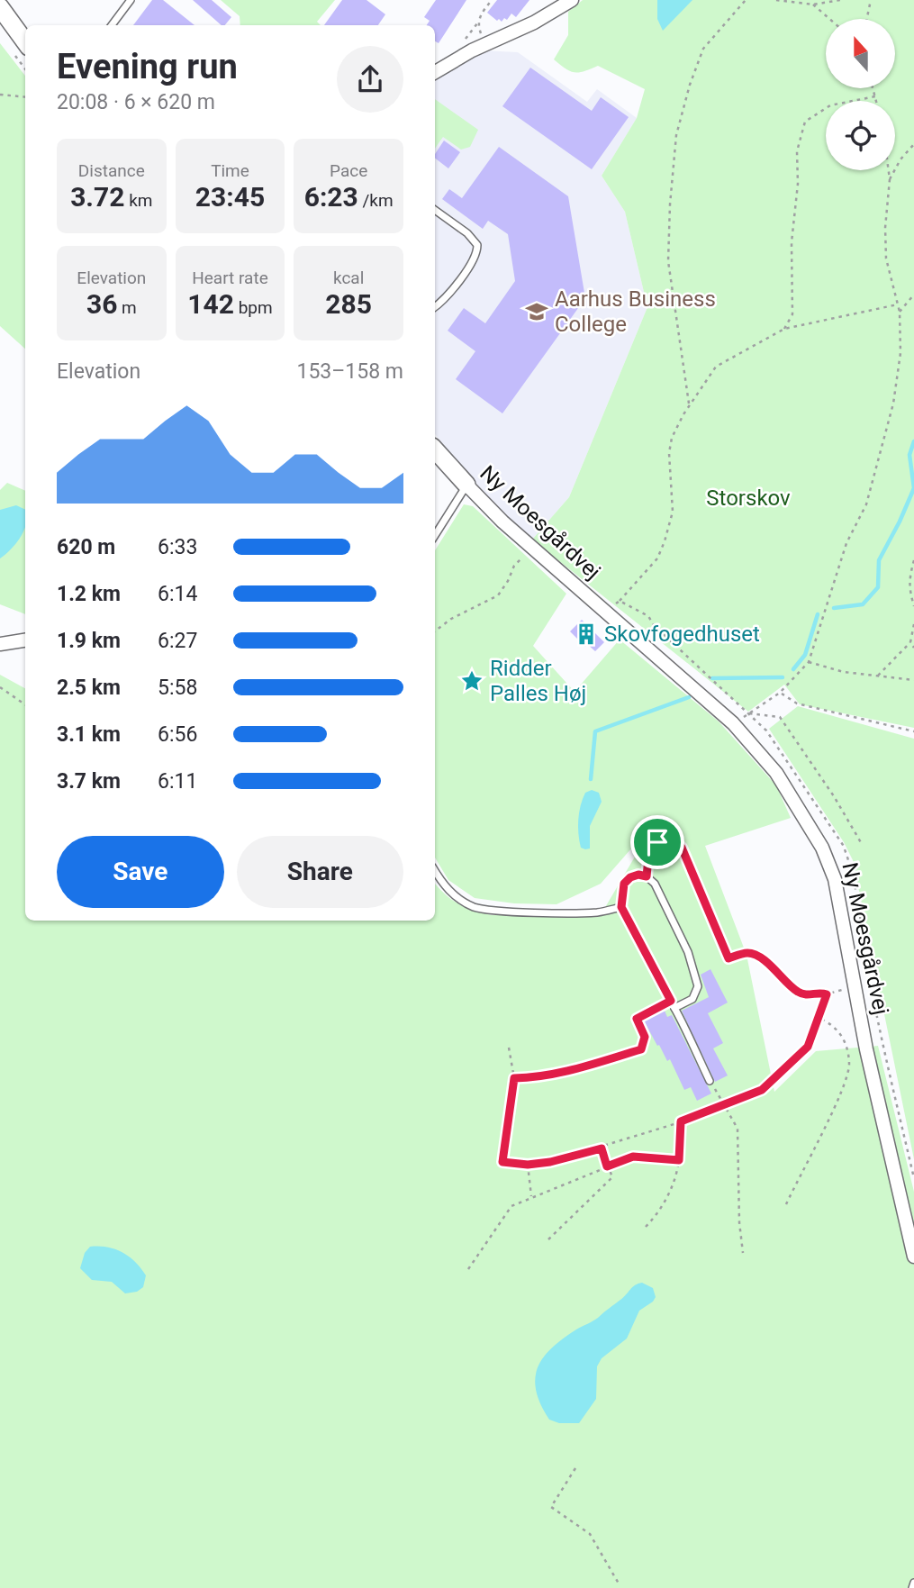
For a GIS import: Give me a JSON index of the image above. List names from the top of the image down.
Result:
{
  "streets": {
    "street": ["Ny Moesgårdvej"]
  },
  "parks": ["Storskov"],
  "places": {
    "school or university": ["Aarhus Business College"],
    "building": ["Skovfogedhuset"],
    "place": ["Ridder Palles Høj"]
  },
  "north": "top",
  "page": {
    "heading": ["Evening run", "20:08 · 6 × 620 m"],
    "stats": [
      ["Distance", "3.72 km"],
      ["Time", "23:45"],
      ["Pace", "6:23 /km"],
      ["Elevation", "36 m"],
      ["Heart rate", "142 bpm"],
      ["kcal", "285"]
    ],
    "chart": ["Elevation", "153–158 m"],
    "list": [
      {
        "name": "620 m",
        "note": "6:33"
      },
      {
        "name": "1.2 km",
        "note": "6:14"
      },
      {
        "name": "1.9 km",
        "note": "6:27"
      },
      {
        "name": "2.5 km",
        "note": "5:58"
      },
      {
        "name": "3.1 km",
        "note": "6:56"
      },
      {
        "name": "3.7 km",
        "note": "6:11"
      }
    ],
    "buttons": ["Save", "Share"]
  }
}
